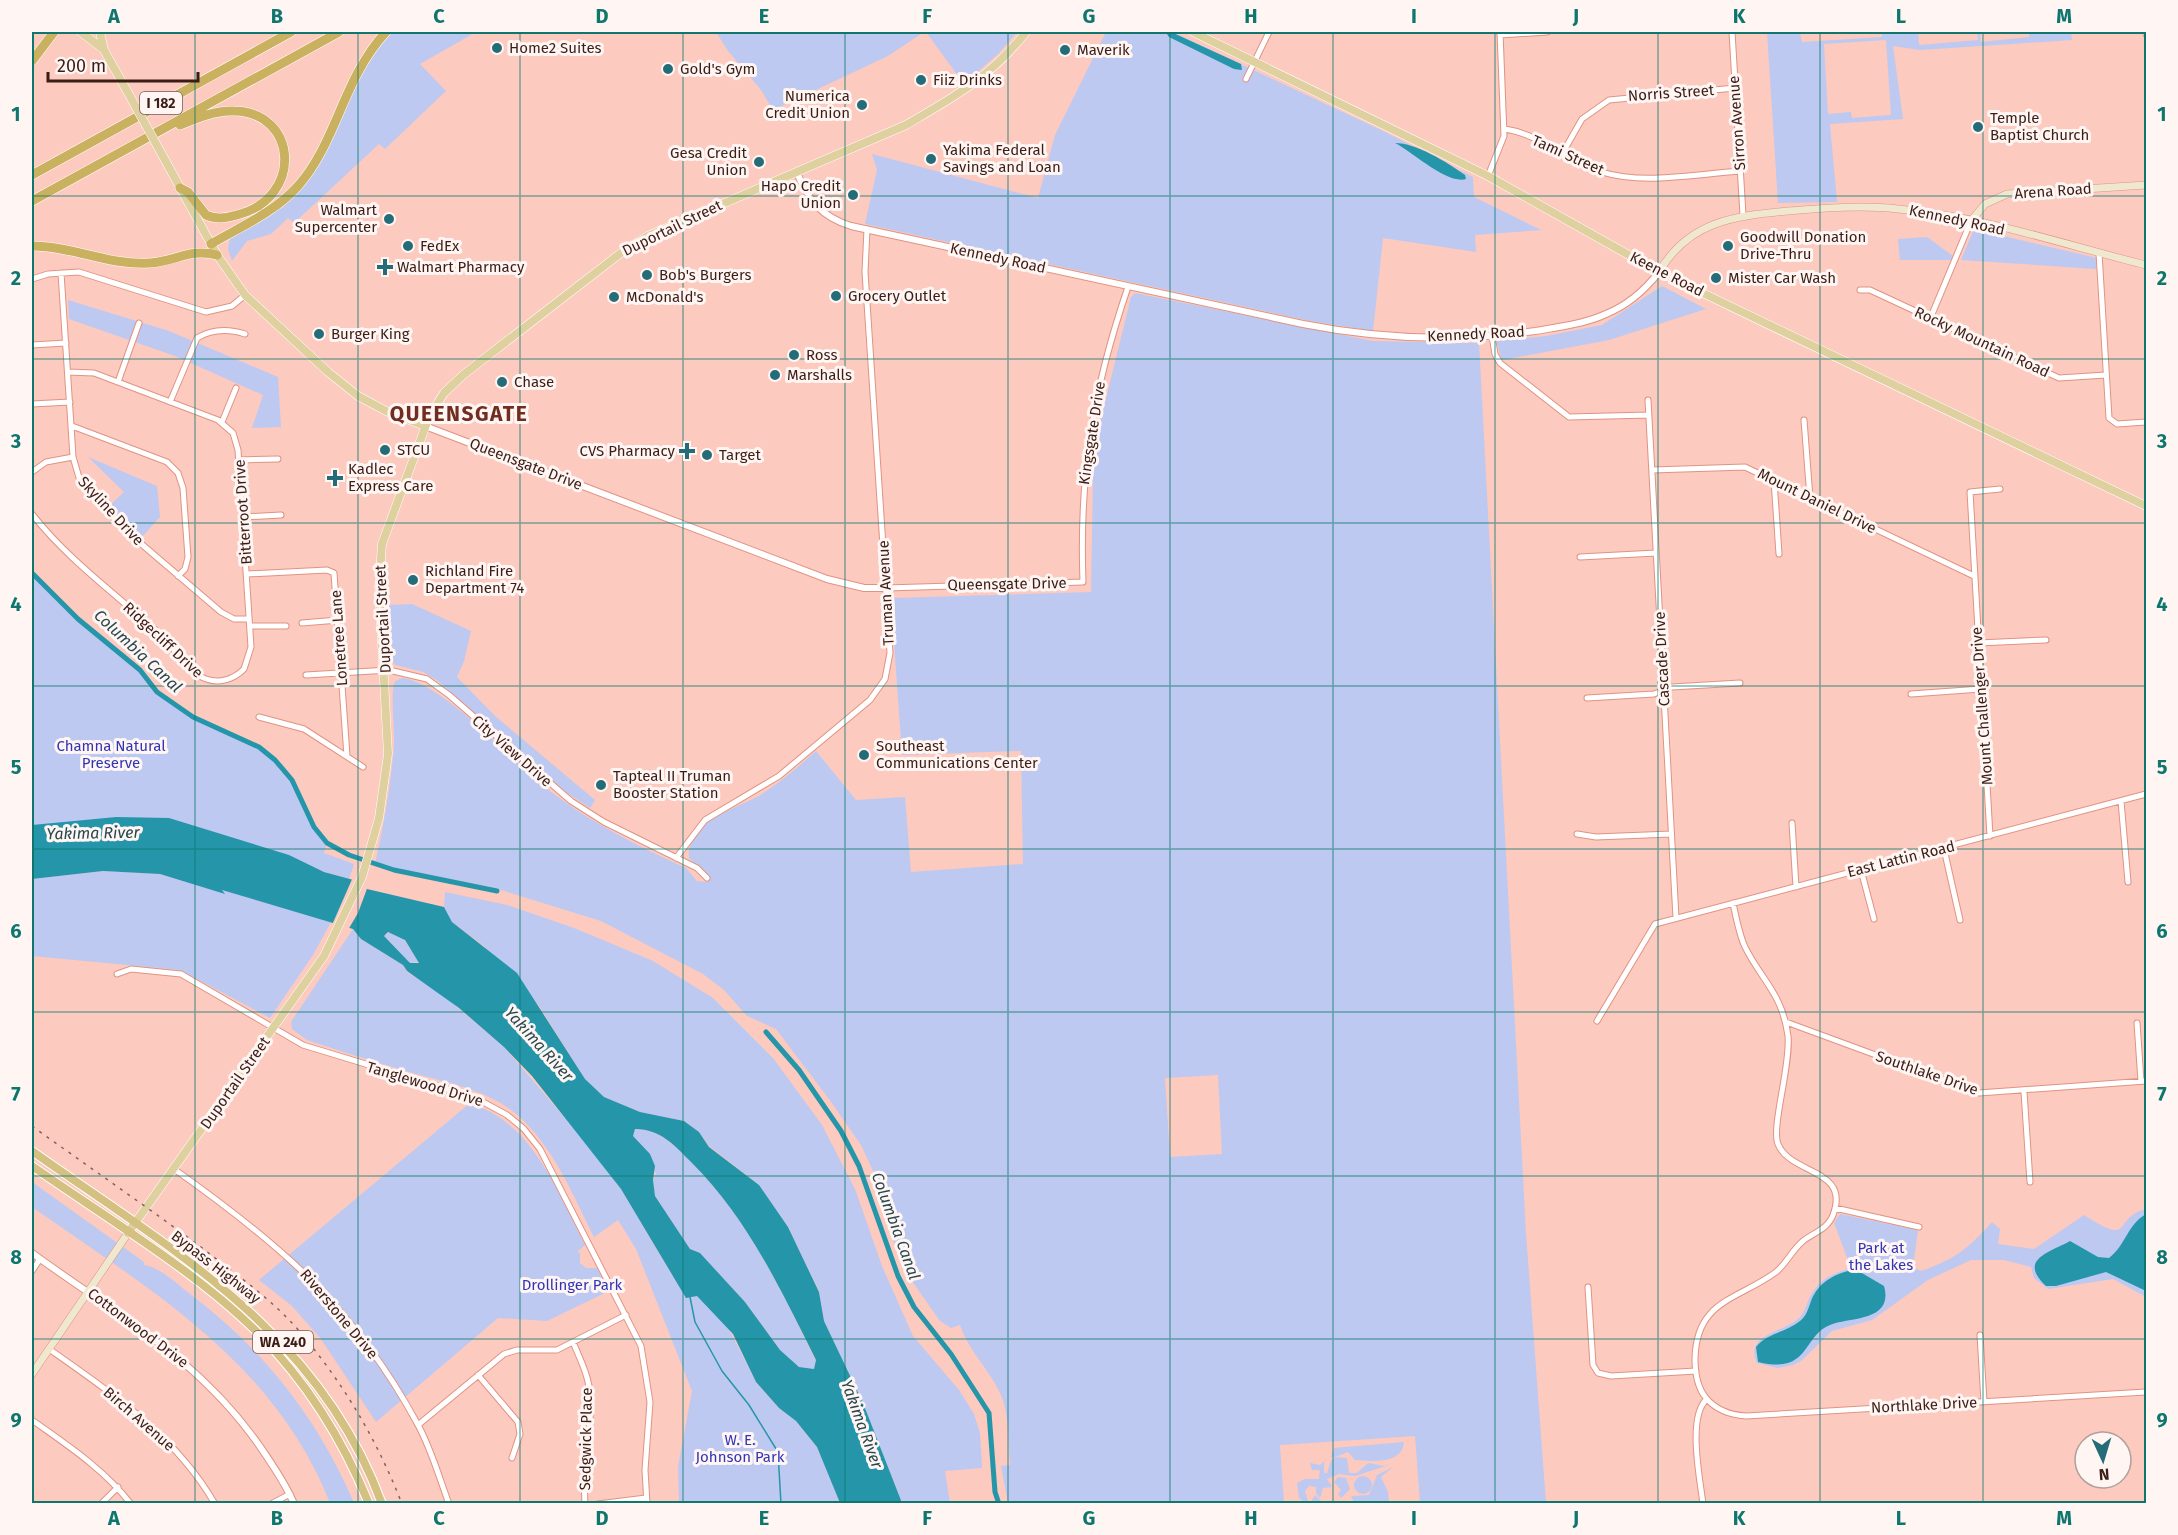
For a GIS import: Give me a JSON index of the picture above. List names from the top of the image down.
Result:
{
  "streets": {
    "highway": ["I 182", "Bypass Highway", "WA 240"],
    "main road": [
      "Arena Road",
      "Kennedy Road",
      "Duportail Street",
      "Keene Road",
      "Queensgate Drive"
    ],
    "street": [
      "Norris Street",
      "Sirron Avenue",
      "Tami Street",
      "Rocky Mountain Road",
      "Kingsgate Drive",
      "Mount Daniel Drive",
      "Skyline Drive",
      "Bitterroot Drive",
      "Truman Avenue",
      "Lonetree Lane",
      "Ridgecliff Drive",
      "Cascade Drive",
      "Mount Challenger Drive",
      "City View Drive",
      "East Lattin Road",
      "Southlake Drive",
      "Tanglewood Drive",
      "Riverstone Drive",
      "Cottonwood Drive",
      "Northlake Drive",
      "Birch Avenue",
      "Sedgwick Place"
    ]
  },
  "crossings": [
    ["Norris Street", "Sirron Avenue"],
    ["Norris Street", "Tami Street"],
    ["Sirron Avenue", "Tami Street"],
    ["Sirron Avenue", "Kennedy Road"],
    ["Arena Road", "Kennedy Road"],
    ["Kennedy Road", "Duportail Street"],
    ["Kennedy Road", "Keene Road"],
    ["Kennedy Road", "Kingsgate Drive"],
    ["Kennedy Road", "Truman Avenue"],
    ["Duportail Street", "Queensgate Drive"],
    ["Duportail Street", "City View Drive"],
    ["Duportail Street", "Tanglewood Drive"],
    ["Duportail Street", "Bypass Highway"],
    ["Duportail Street", "Riverstone Drive"],
    ["Duportail Street", "Cottonwood Drive"],
    ["Duportail Street", "Birch Avenue"],
    ["Kingsgate Drive", "Queensgate Drive"],
    ["Queensgate Drive", "Truman Avenue"],
    ["Mount Daniel Drive", "Cascade Drive"],
    ["Mount Daniel Drive", "Mount Challenger Drive"],
    ["Skyline Drive", "Bitterroot Drive"],
    ["Skyline Drive", "Ridgecliff Drive"],
    ["Bitterroot Drive", "Lonetree Lane"],
    ["Bitterroot Drive", "Ridgecliff Drive"],
    ["Truman Avenue", "City View Drive"],
    ["Lonetree Lane", "City View Drive"],
    ["Cascade Drive", "East Lattin Road"],
    ["Mount Challenger Drive", "East Lattin Road"]
  ],
  "districts": ["QUEENSGATE"],
  "water": ["Columbia Canal", "Yakima River"],
  "parks": [
    "Chamna Natural Preserve",
    "Park at the Lakes",
    "Drollinger Park",
    "W. E. Johnson Park"
  ],
  "places": {
    "other": [
      "Home2 Suites",
      "Maverik",
      "Gold's Gym",
      "Fiiz Drinks",
      "Numerica Credit Union",
      "Temple Baptist Church",
      "Yakima Federal Savings and Loan",
      "Gesa Credit Union",
      "Hapo Credit Union",
      "Walmart Supercenter",
      "FedEx",
      "Goodwill Donation Drive-Thru",
      "Bob's Burgers",
      "Mister Car Wash",
      "Grocery Outlet",
      "McDonald's",
      "Burger King",
      "Ross",
      "Marshalls",
      "Chase",
      "STCU",
      "Target",
      "Richland Fire Department 74",
      "Southeast Communications Center",
      "Tapteal II Truman Booster Station"
    ],
    "health": ["Walmart Pharmacy", "CVS Pharmacy", "Kadlec Express Care"]
  },
  "scale_bar": "200 m",
  "north": "bottom",
  "grid": {
    "columns": [
      "A",
      "B",
      "C",
      "D",
      "E",
      "F",
      "G",
      "H",
      "I",
      "J",
      "K",
      "L",
      "M"
    ],
    "rows": [
      "1",
      "2",
      "3",
      "4",
      "5",
      "6",
      "7",
      "8",
      "9"
    ]
  }
}
